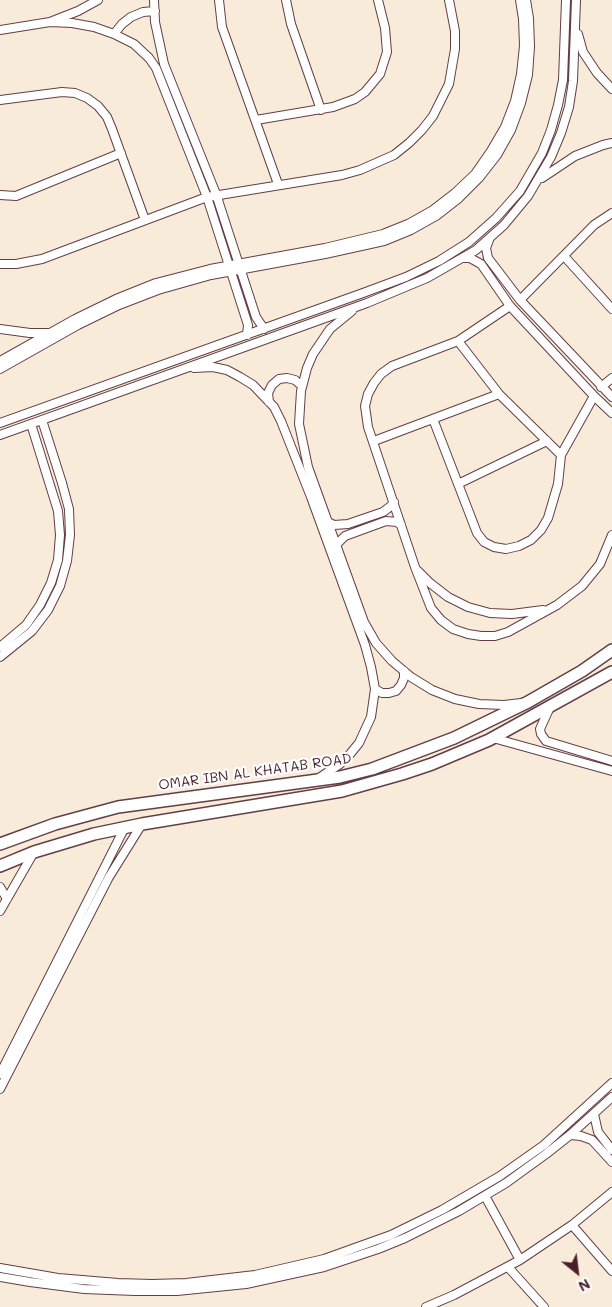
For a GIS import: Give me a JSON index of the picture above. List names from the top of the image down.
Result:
{
  "streets": {
    "street": ["OMAR IBN AL KHATAB ROAD"]
  },
  "north": "bottom right"
}
